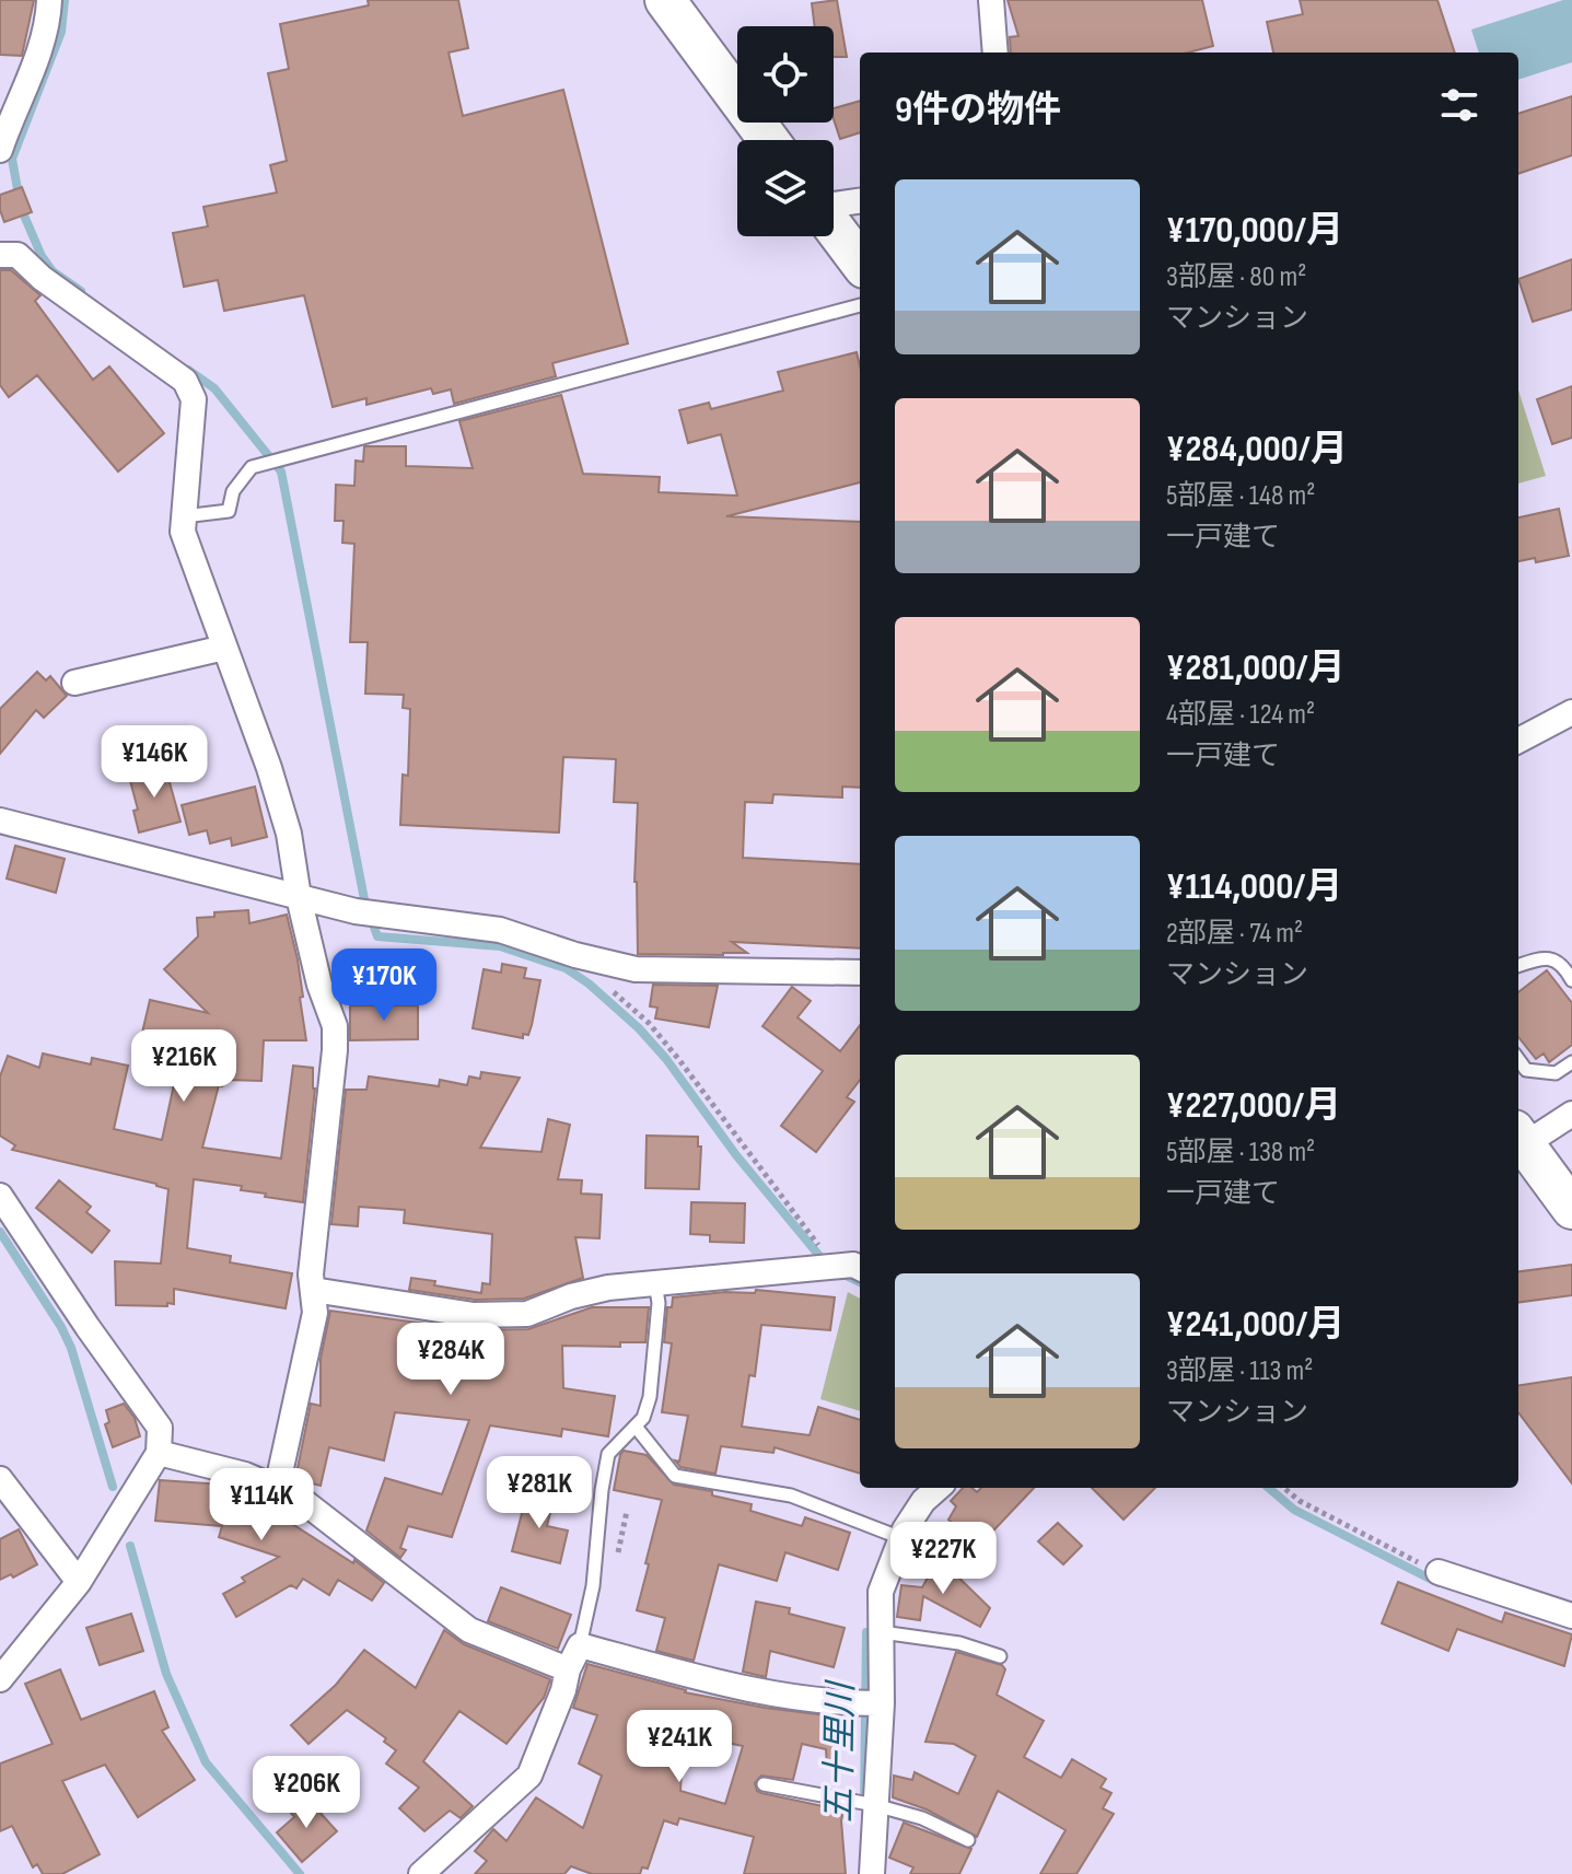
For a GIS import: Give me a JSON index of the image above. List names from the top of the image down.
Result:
{
  "water": ["五十里川"],
  "page": {
    "heading": "9件の物件",
    "list": [
      {
        "name": "¥170,000/月",
        "note": "3部屋 · 80 m² · マンション"
      },
      {
        "name": "¥284,000/月",
        "note": "5部屋 · 148 m² · 一戸建て"
      },
      {
        "name": "¥281,000/月",
        "note": "4部屋 · 124 m² · 一戸建て"
      },
      {
        "name": "¥114,000/月",
        "note": "2部屋 · 74 m² · マンション"
      },
      {
        "name": "¥227,000/月",
        "note": "5部屋 · 138 m² · 一戸建て"
      },
      {
        "name": "¥241,000/月",
        "note": "3部屋 · 113 m² · マンション"
      }
    ],
    "price": [
      "¥146K",
      "¥170K",
      "¥216K",
      "¥284K",
      "¥281K",
      "¥114K",
      "¥227K",
      "¥241K",
      "¥206K"
    ]
  }
}
